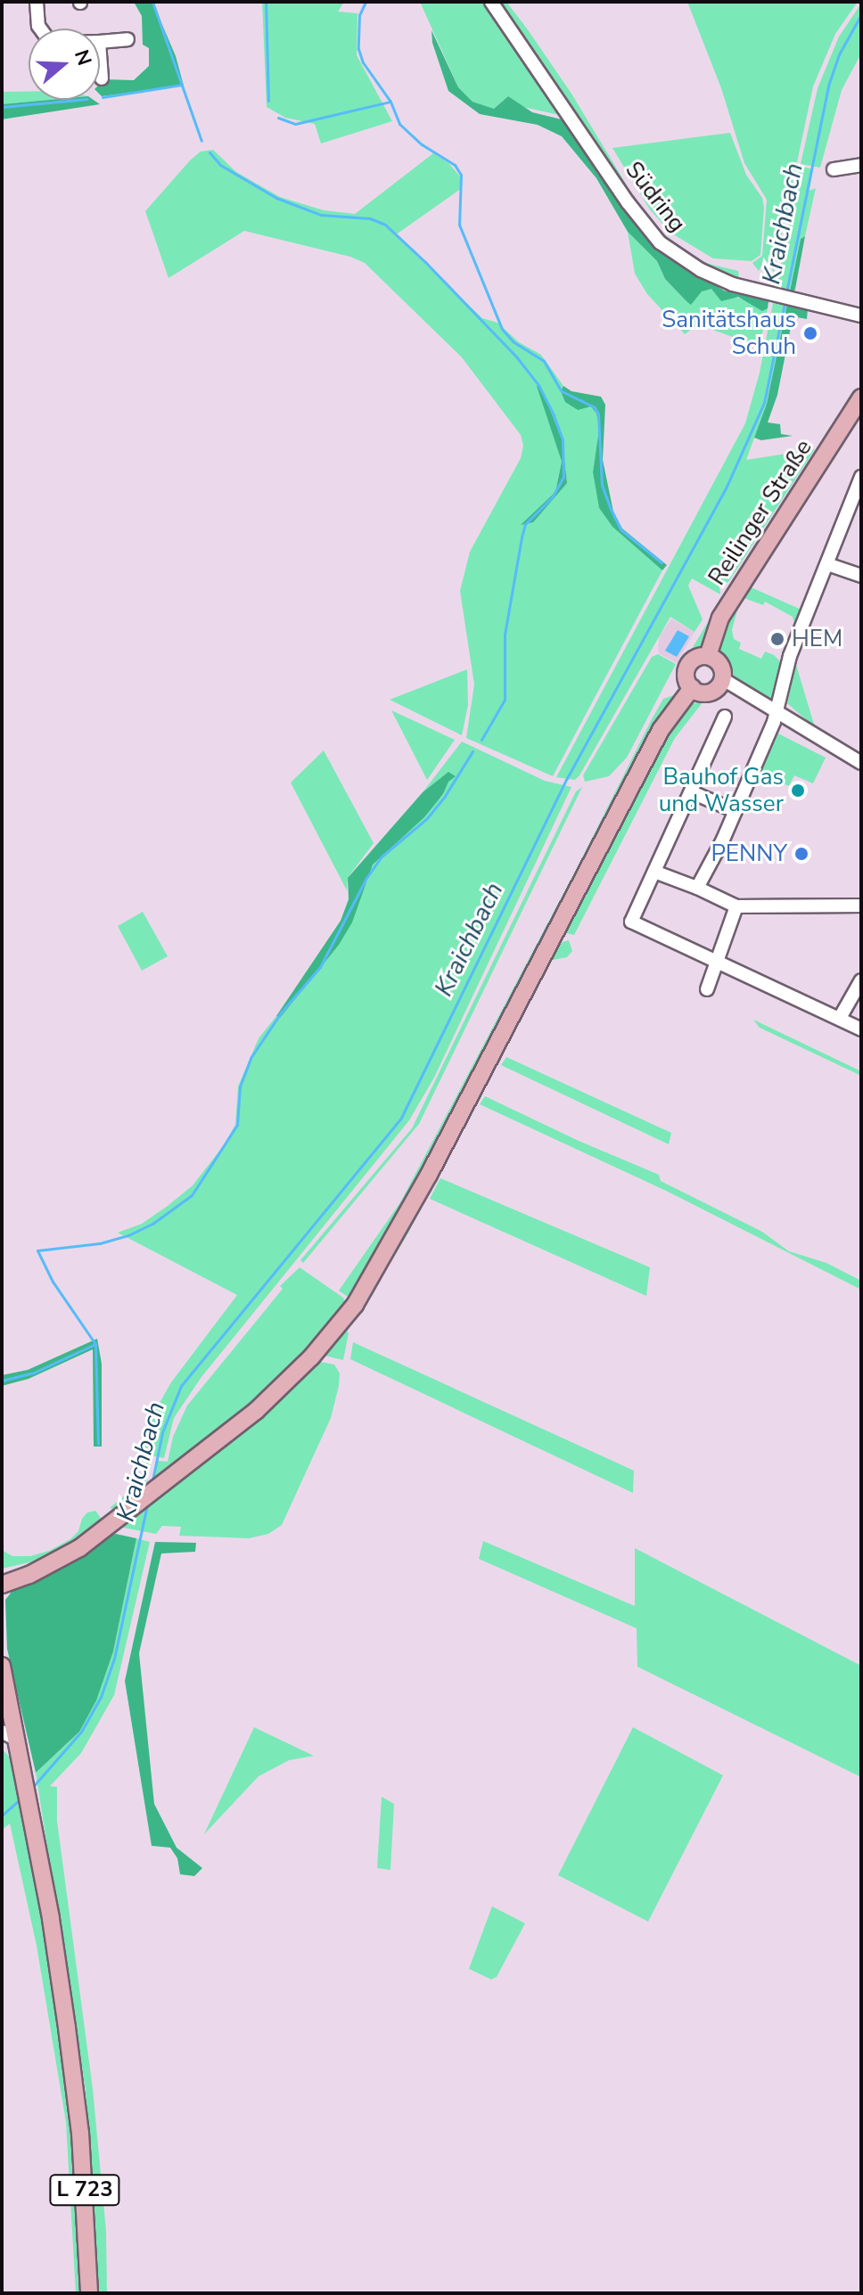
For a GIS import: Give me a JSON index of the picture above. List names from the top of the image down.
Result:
{
  "streets": {
    "main road": ["Reilinger Straße", "L 723"],
    "street": ["Südring"]
  },
  "water": ["Kraichbach"],
  "places": [
    "Sanitätshaus Schuh",
    "HEM",
    "Bauhof Gas und Wasser",
    "PENNY"
  ],
  "north": "right"
}
